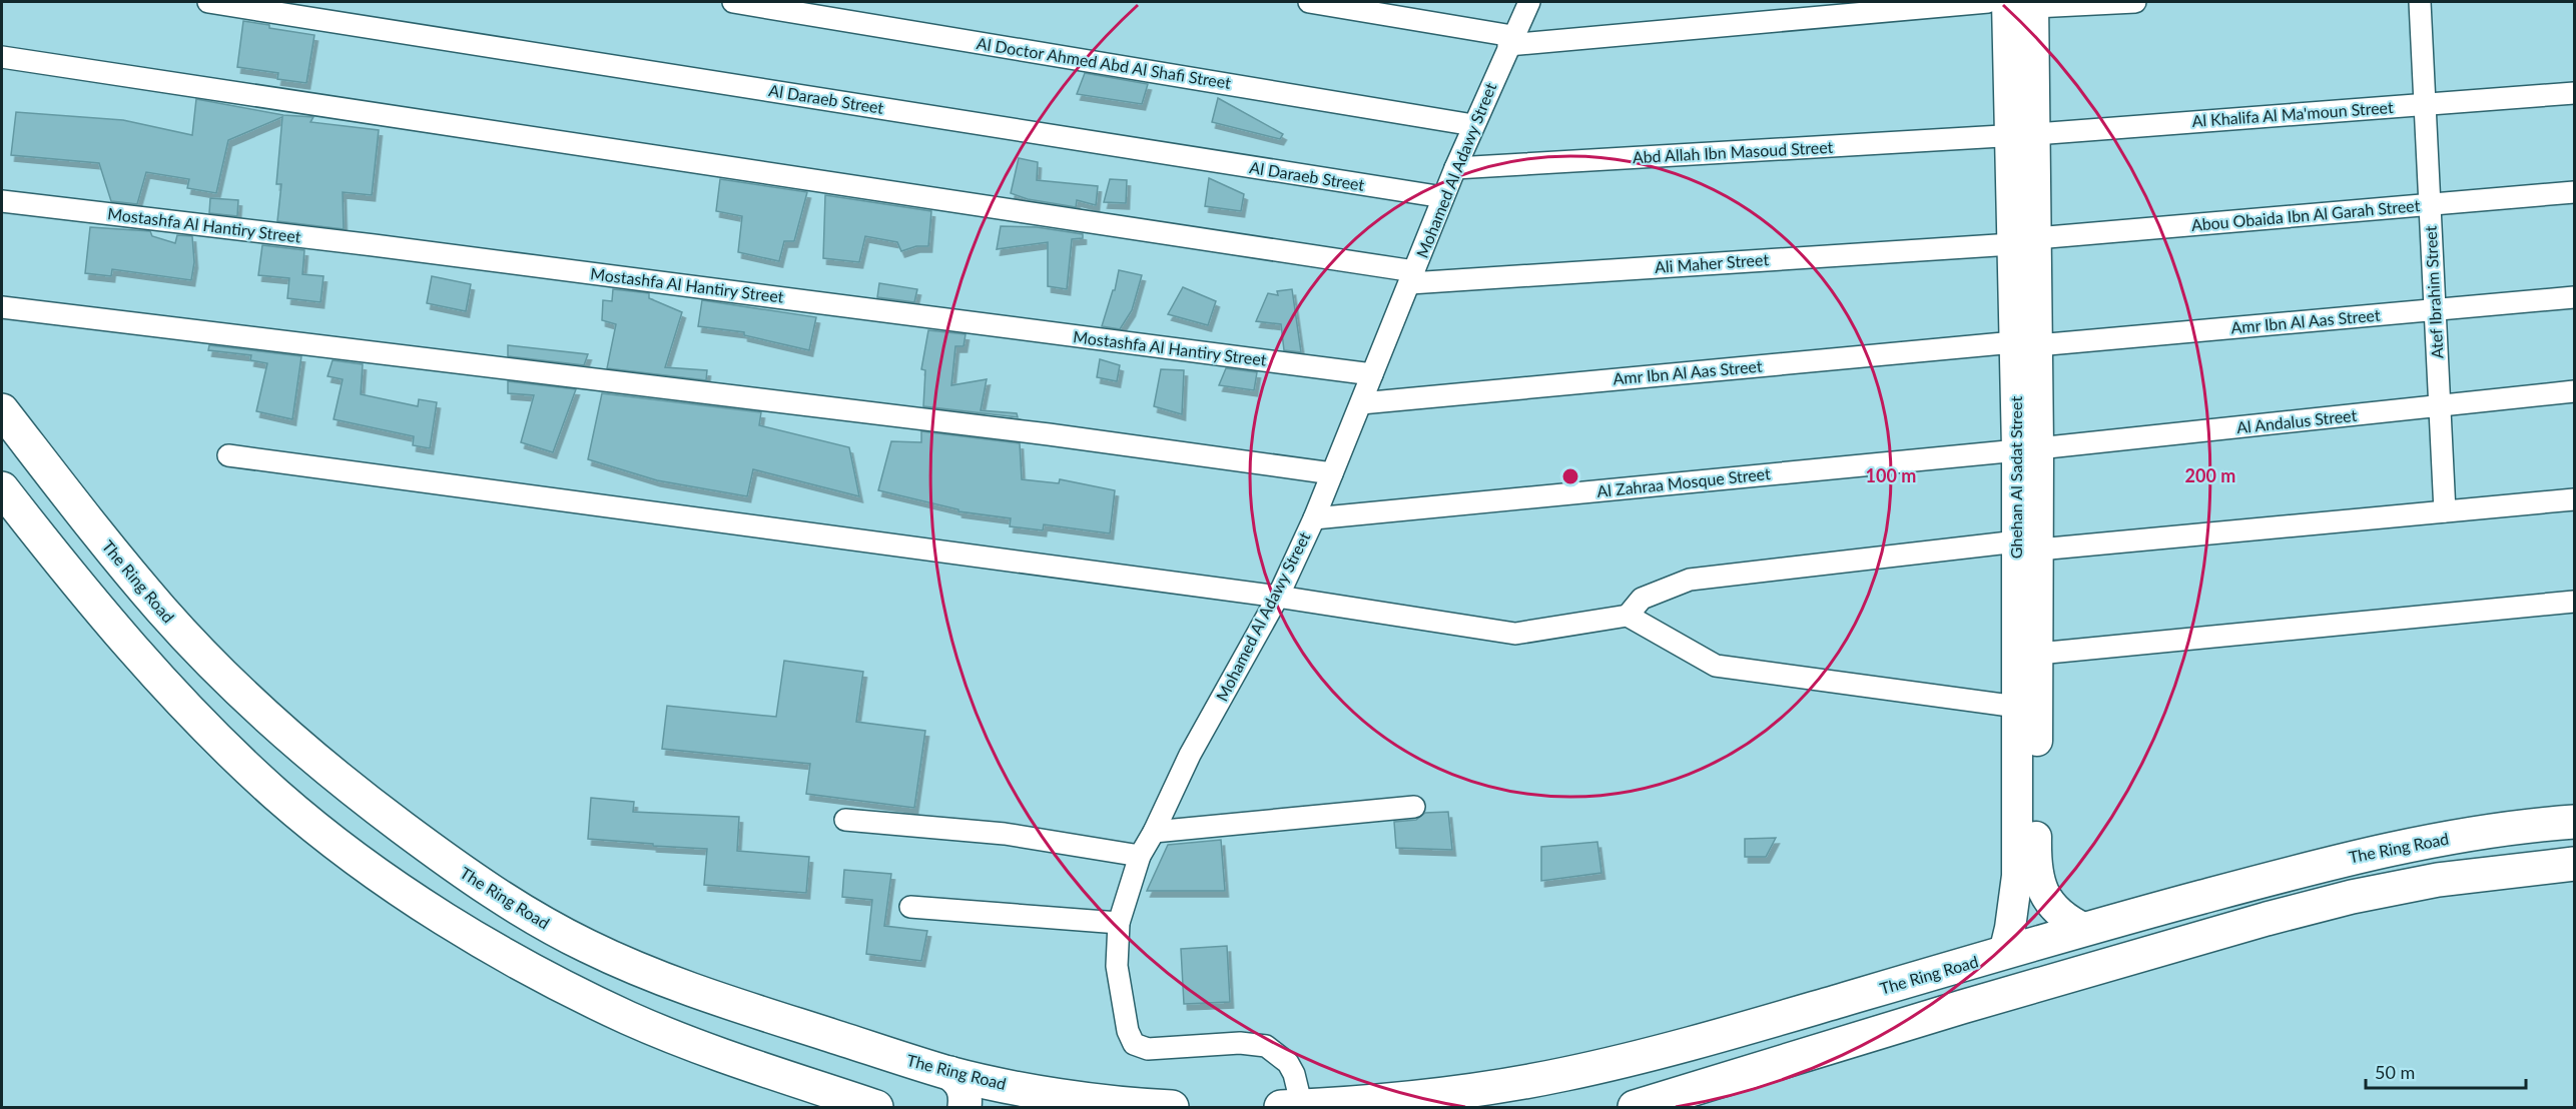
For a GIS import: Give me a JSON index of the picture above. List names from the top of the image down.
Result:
{
  "streets": {
    "highway": ["The Ring Road"],
    "main road": ["Ghehan Al Sadat Street"],
    "street": [
      "Al Doctor Ahmed Abd Al Shafi Street",
      "Al Daraeb Street",
      "Al Khalifa Al Ma'moun Street",
      "Abd Allah Ibn Masoud Street",
      "Mohamed Al Adawy Street",
      "Abou Obaida Ibn Al Garah Street",
      "Mostashfa Al Hantiry Street",
      "Ali Maher Street",
      "Atef Ibrahim Street",
      "Amr Ibn Al Aas Street",
      "Al Andalus Street",
      "Al Zahraa Mosque Street"
    ]
  },
  "crossings": [
    ["Al Doctor Ahmed Abd Al Shafi Street", "Mohamed Al Adawy Street"],
    ["Al Daraeb Street", "Mohamed Al Adawy Street"],
    ["Al Khalifa Al Ma'moun Street", "Abd Allah Ibn Masoud Street"],
    ["Al Khalifa Al Ma'moun Street", "Atef Ibrahim Street"],
    ["Al Khalifa Al Ma'moun Street", "Ghehan Al Sadat Street"],
    ["Abd Allah Ibn Masoud Street", "Mohamed Al Adawy Street"],
    ["Abd Allah Ibn Masoud Street", "Ghehan Al Sadat Street"],
    ["Mohamed Al Adawy Street", "Mostashfa Al Hantiry Street"],
    ["Mohamed Al Adawy Street", "Ali Maher Street"],
    ["Mohamed Al Adawy Street", "Amr Ibn Al Aas Street"],
    ["Mohamed Al Adawy Street", "Al Zahraa Mosque Street"],
    ["Mohamed Al Adawy Street", "The Ring Road"],
    ["Abou Obaida Ibn Al Garah Street", "Ali Maher Street"],
    ["Abou Obaida Ibn Al Garah Street", "Atef Ibrahim Street"],
    ["Abou Obaida Ibn Al Garah Street", "Ghehan Al Sadat Street"],
    ["Ali Maher Street", "Ghehan Al Sadat Street"],
    ["Atef Ibrahim Street", "Amr Ibn Al Aas Street"],
    ["Atef Ibrahim Street", "Al Andalus Street"],
    ["Amr Ibn Al Aas Street", "Ghehan Al Sadat Street"],
    ["Al Andalus Street", "Ghehan Al Sadat Street"],
    ["Al Andalus Street", "Al Zahraa Mosque Street"],
    ["Ghehan Al Sadat Street", "Al Zahraa Mosque Street"],
    ["Ghehan Al Sadat Street", "The Ring Road"]
  ],
  "scale_bar": "50 m",
  "rings": ["100 m", "200 m"]
}
